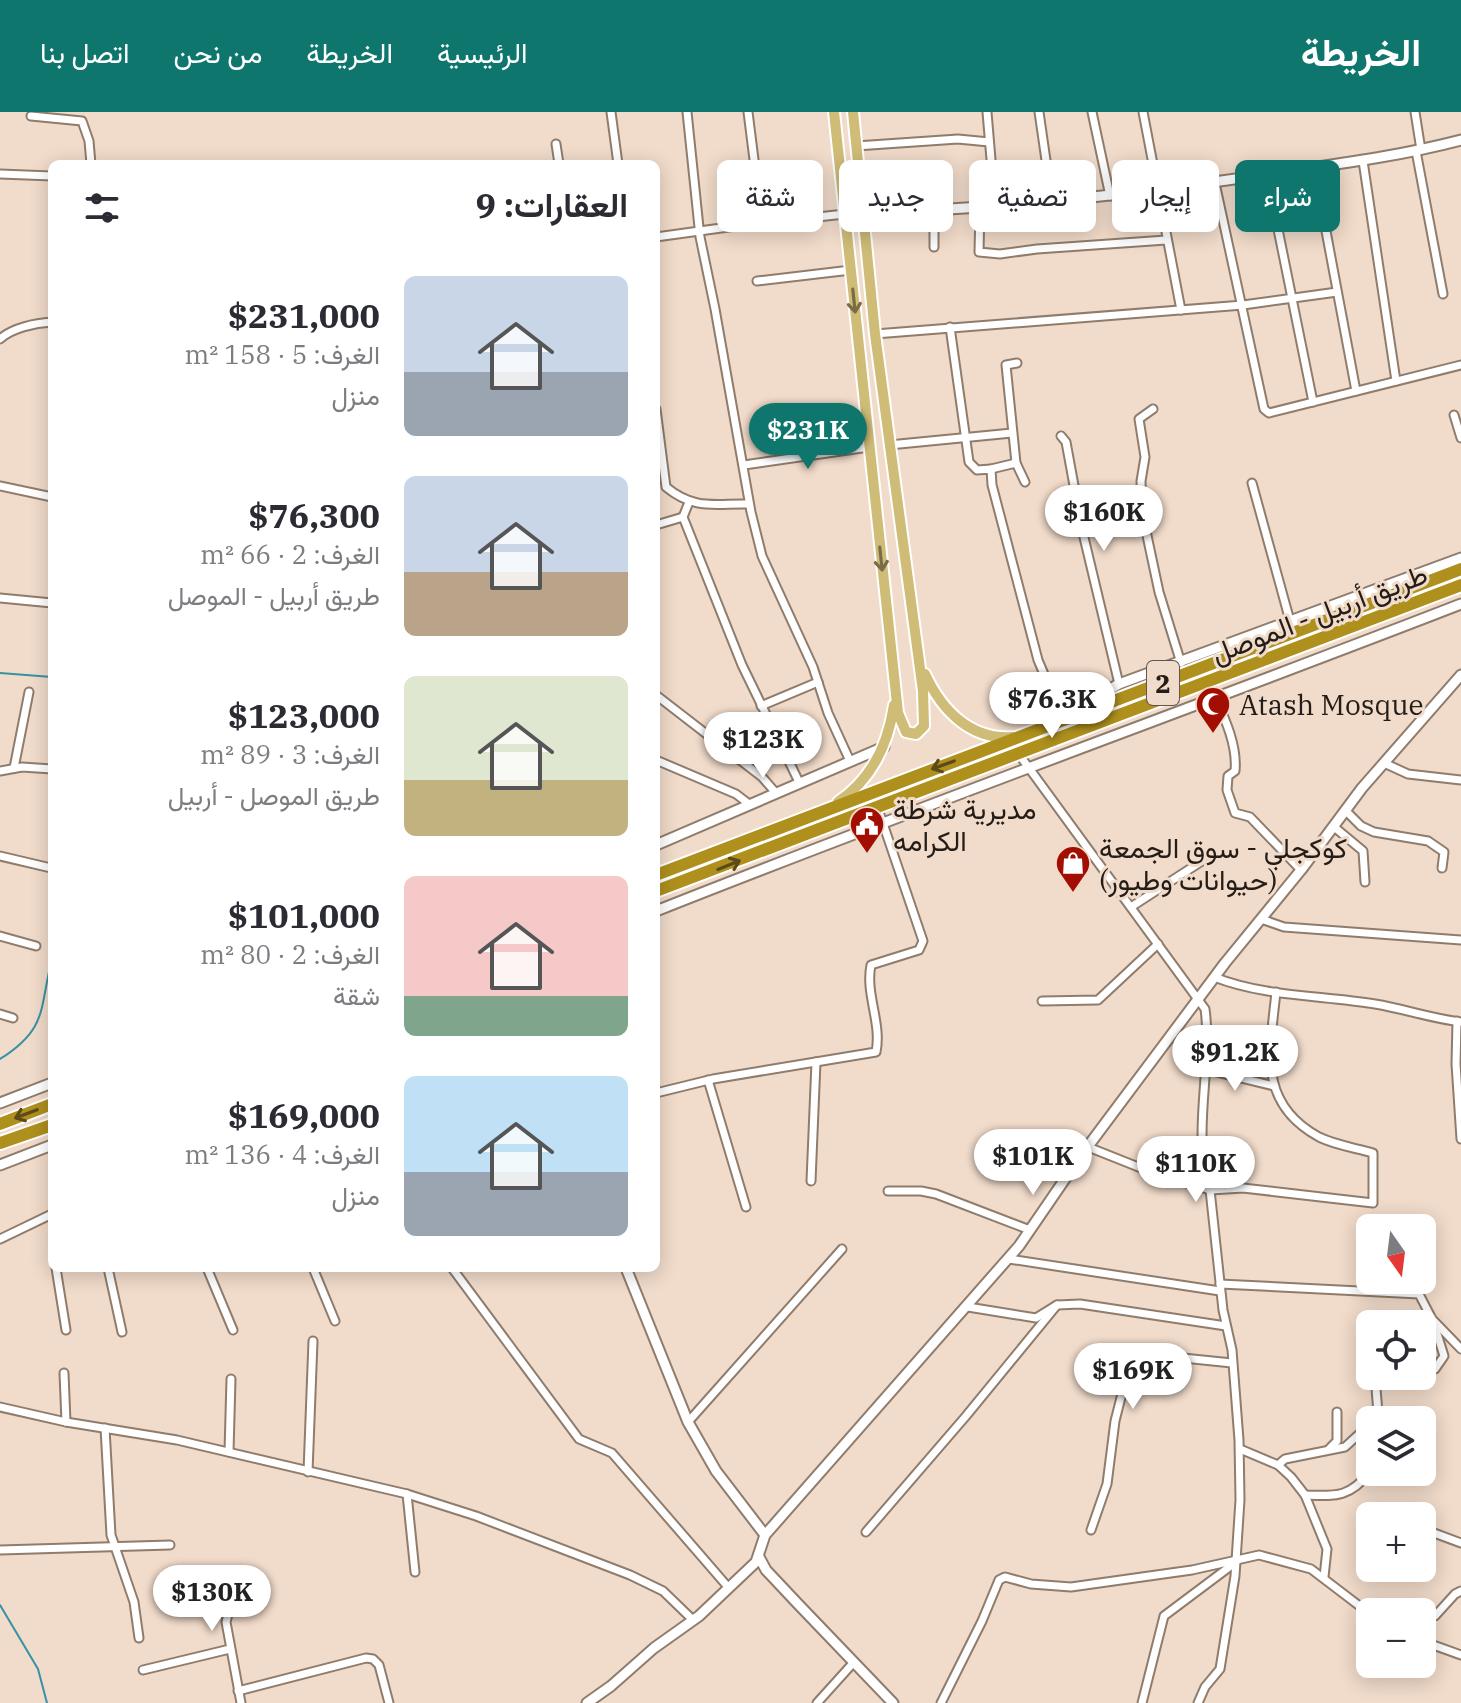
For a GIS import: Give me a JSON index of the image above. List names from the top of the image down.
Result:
{
  "streets": {
    "highway": ["طريق أربيل - الموصل", "2"]
  },
  "places": {
    "mosque": ["Atash Mosque"],
    "public building": ["مديرية شرطة الكرامه"],
    "shop": ["كوكجلي - سوق الجمعة (حيوانات وطيور)"]
  },
  "north": "bottom",
  "page": {
    "header": "الخريطة",
    "nav": [
      "الرئيسية",
      "الخريطة",
      "من نحن",
      "اتصل بنا"
    ],
    "chip": [
      "شراء",
      "إيجار",
      "تصفية",
      "جديد",
      "شقة"
    ],
    "heading": "العقارات: 9",
    "list": [
      {
        "name": "$231,000",
        "note": "الغرف: 5 · 158 m² · منزل"
      },
      {
        "name": "$76,300",
        "note": "الغرف: 2 · 66 m² · طريق أربيل - الموصل"
      },
      {
        "name": "$123,000",
        "note": "الغرف: 3 · 89 m² · طريق الموصل - أربيل"
      },
      {
        "name": "$101,000",
        "note": "الغرف: 2 · 80 m² · شقة"
      },
      {
        "name": "$169,000",
        "note": "الغرف: 4 · 136 m² · منزل"
      }
    ],
    "price": [
      "$231K",
      "$160K",
      "$76.3K",
      "$123K",
      "$91.2K",
      "$101K",
      "$110K",
      "$169K",
      "$130K"
    ],
    "map_buttons": ["+", "−"]
  }
}
